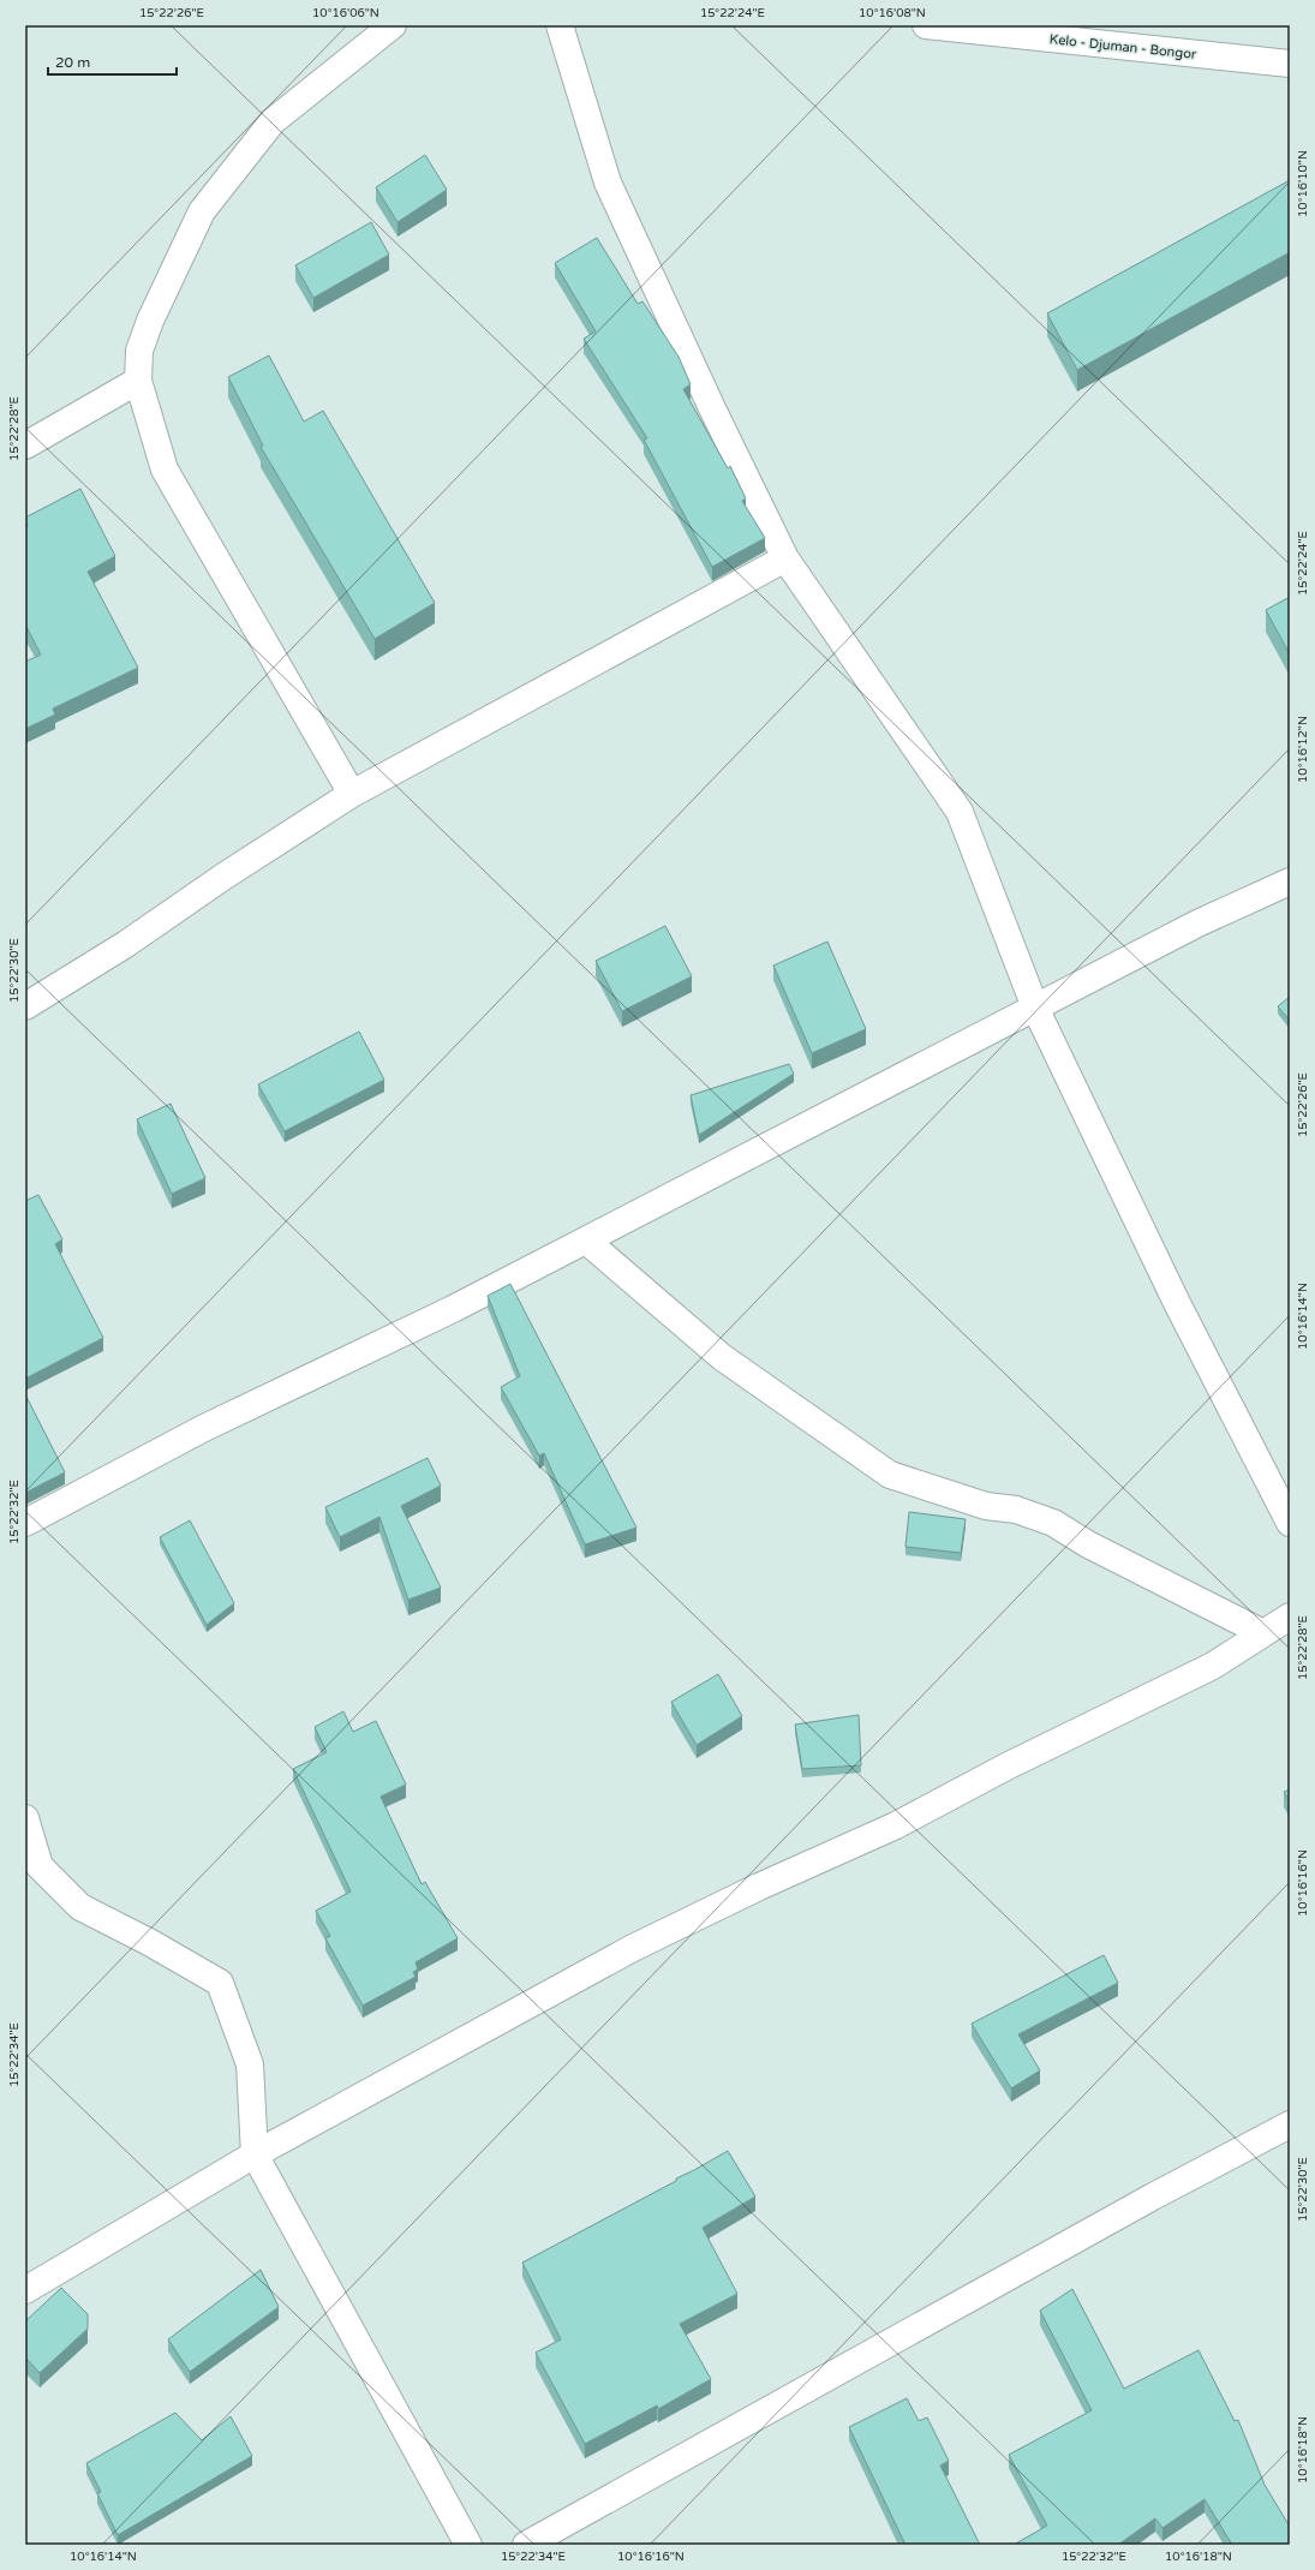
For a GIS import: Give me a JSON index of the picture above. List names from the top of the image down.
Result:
{
  "streets": {
    "main road": ["Kelo - Djuman - Bongor"]
  },
  "scale_bar": "20 m",
  "coordinates": [
    "15°22'26\"E",
    "10°16'06\"N",
    "15°22'24\"E",
    "10°16'08\"N",
    "10°16'10\"N",
    "15°22'28\"E",
    "10°16'12\"N",
    "15°22'30\"E",
    "10°16'14\"N",
    "15°22'32\"E",
    "10°16'16\"N",
    "15°22'34\"E",
    "10°16'18\"N"
  ]
}
